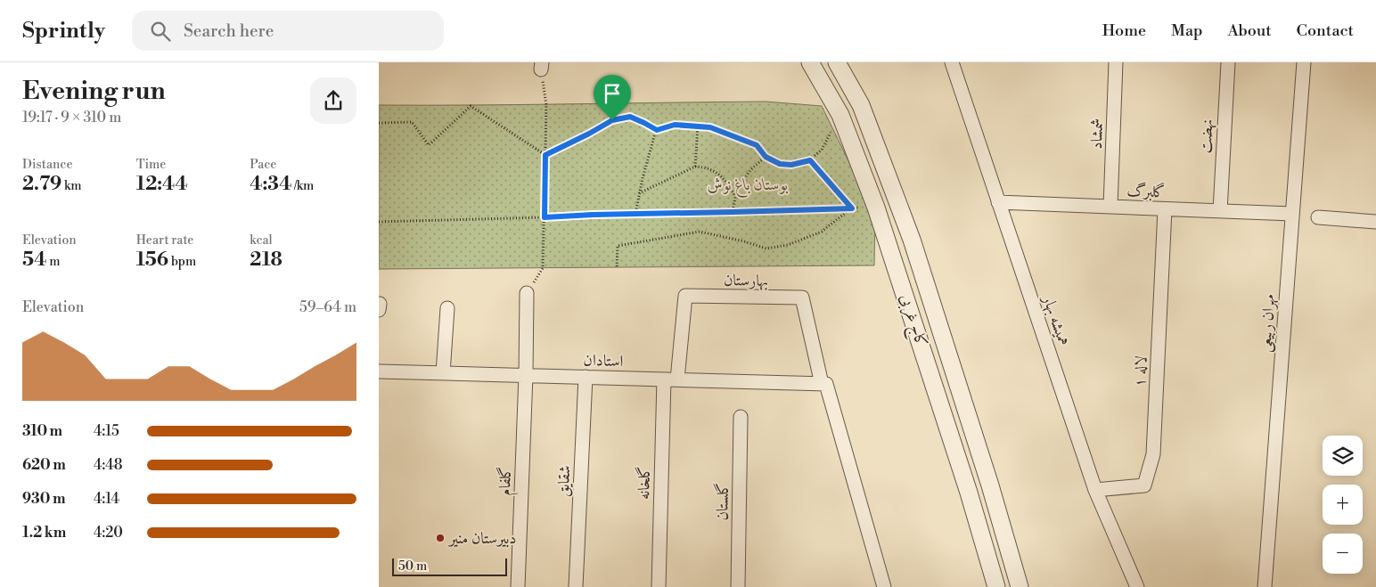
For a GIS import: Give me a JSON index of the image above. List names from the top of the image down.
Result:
{
  "streets": {
    "street": [
      "شمشاد",
      "نهضت",
      "گلبرگ",
      "بهارستان",
      "کاج غربی",
      "همیشه بهار",
      "مهران ربیعی",
      "استادان",
      "لاله ۱",
      "گلفام",
      "شقایق",
      "گلخانه",
      "گلستان"
    ]
  },
  "crossings": [
    ["شمشاد", "گلبرگ"],
    ["نهضت", "گلبرگ"],
    ["گلبرگ", "همیشه بهار"],
    ["گلبرگ", "مهران ربیعی"],
    ["گلبرگ", "لاله ۱"],
    ["بهارستان", "استادان"],
    ["همیشه بهار", "لاله ۱"],
    ["استادان", "گلفام"],
    ["استادان", "شقایق"],
    ["استادان", "گلخانه"]
  ],
  "parks": ["بوستان باغ نوش"],
  "places": ["دبیرستان منیر"],
  "scale_bar": "50 m",
  "page": {
    "header": "Sprintly",
    "search": "Search here",
    "nav": [
      "Home",
      "Map",
      "About",
      "Contact"
    ],
    "heading": ["Evening run", "19:17 · 9 × 310 m"],
    "stats": [
      ["Distance", "2.79 km"],
      ["Time", "12:44"],
      ["Pace", "4:34 /km"],
      ["Elevation", "54 m"],
      ["Heart rate", "156 bpm"],
      ["kcal", "218"]
    ],
    "chart": ["Elevation", "59–64 m"],
    "list": [
      {
        "name": "310 m",
        "note": "4:15"
      },
      {
        "name": "620 m",
        "note": "4:48"
      },
      {
        "name": "930 m",
        "note": "4:14"
      },
      {
        "name": "1.2 km",
        "note": "4:20"
      }
    ],
    "map_buttons": ["+", "−"],
    "scale": "50 m"
  }
}
